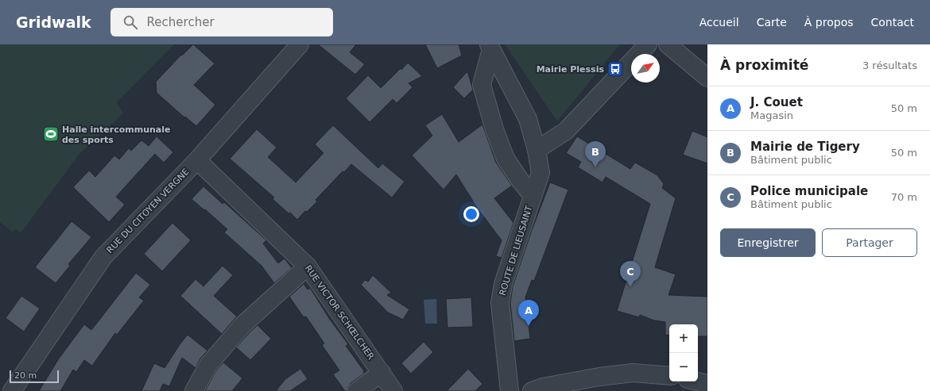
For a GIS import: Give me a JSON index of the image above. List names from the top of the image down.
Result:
{
  "streets": {
    "street": ["RUE DU CITOYEN VERGNE", "ROUTE DE LIEUSAINT", "RUE VICTOR SCHŒLCHER"]
  },
  "crossings": [
    ["RUE DU CITOYEN VERGNE", "RUE VICTOR SCHŒLCHER"]
  ],
  "places": {
    "bus stop": ["Mairie Plessis"],
    "sports": ["Halle intercommunale des sports"]
  },
  "scale_bar": "20 m",
  "north": "top right",
  "page": {
    "header": "Gridwalk",
    "search": "Rechercher",
    "nav": [
      "Accueil",
      "Carte",
      "À propos",
      "Contact"
    ],
    "heading": ["À proximité", "3 résultats"],
    "list": [
      {
        "mark": "A",
        "name": "J. Couet",
        "note": "Magasin",
        "value": "50 m"
      },
      {
        "mark": "B",
        "name": "Mairie de Tigery",
        "note": "Bâtiment public",
        "value": "50 m"
      },
      {
        "mark": "C",
        "name": "Police municipale",
        "note": "Bâtiment public",
        "value": "70 m"
      }
    ],
    "pins": ["B", "C", "A"],
    "buttons": ["Enregistrer", "Partager"],
    "map_buttons": ["+", "−"],
    "scale": "20 m"
  }
}
